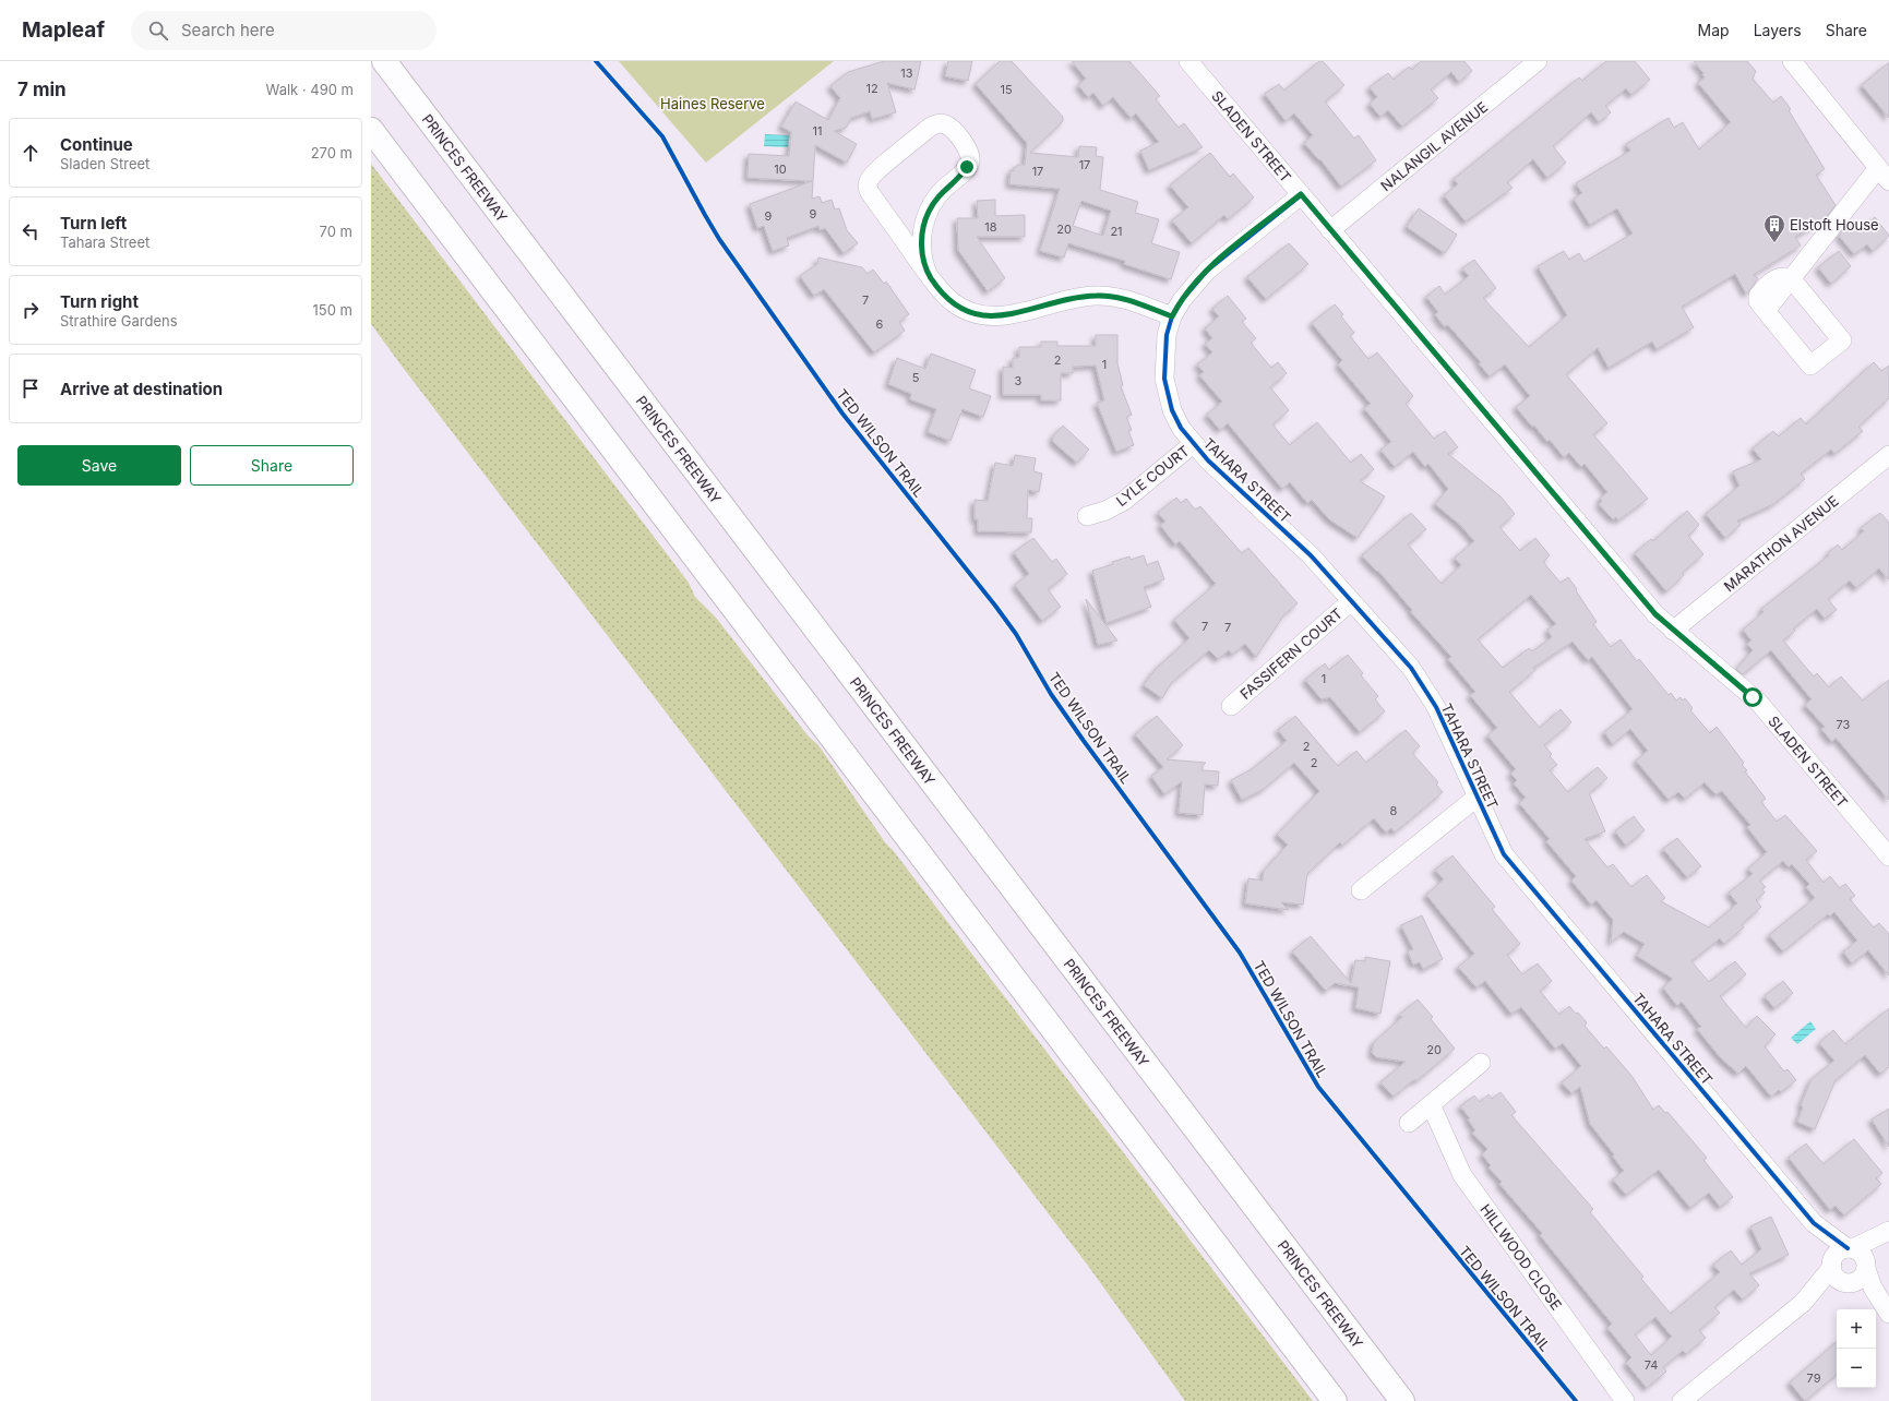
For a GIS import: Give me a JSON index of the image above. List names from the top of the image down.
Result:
{
  "streets": {
    "highway": ["PRINCES FREEWAY"],
    "street": [
      "SLADEN STREET",
      "NALANGIL AVENUE",
      "LYLE COURT",
      "TAHARA STREET",
      "MARATHON AVENUE",
      "FASSIFERN COURT",
      "HILLWOOD CLOSE"
    ],
    "cycle path": ["TED WILSON TRAIL"]
  },
  "crossings": [
    ["SLADEN STREET", "NALANGIL AVENUE"],
    ["SLADEN STREET", "TAHARA STREET"],
    ["SLADEN STREET", "MARATHON AVENUE"],
    ["LYLE COURT", "TAHARA STREET"],
    ["TAHARA STREET", "FASSIFERN COURT"]
  ],
  "parks": ["Haines Reserve"],
  "places": {
    "building": ["Elstoft House"]
  },
  "house_numbers": [
    "13",
    "12",
    "15",
    "11",
    "17",
    "10",
    "17",
    "9",
    "9",
    "18",
    "20",
    "21",
    "7",
    "6",
    "2",
    "1",
    "5",
    "3",
    "7",
    "7",
    "1",
    "73",
    "2",
    "2",
    "8",
    "20",
    "74",
    "79"
  ],
  "page": {
    "header": "Mapleaf",
    "search": "Search here",
    "nav": ["Map", "Layers", "Share"],
    "heading": ["7 min", "Walk · 490 m"],
    "list": [
      ["Continue", "Sladen Street", "270 m"],
      ["Turn left", "Tahara Street", "70 m"],
      ["Turn right", "Strathire Gardens", "150 m"],
      "Arrive at destination"
    ],
    "buttons": ["Save", "Share"],
    "map_buttons": ["+", "−"]
  }
}
